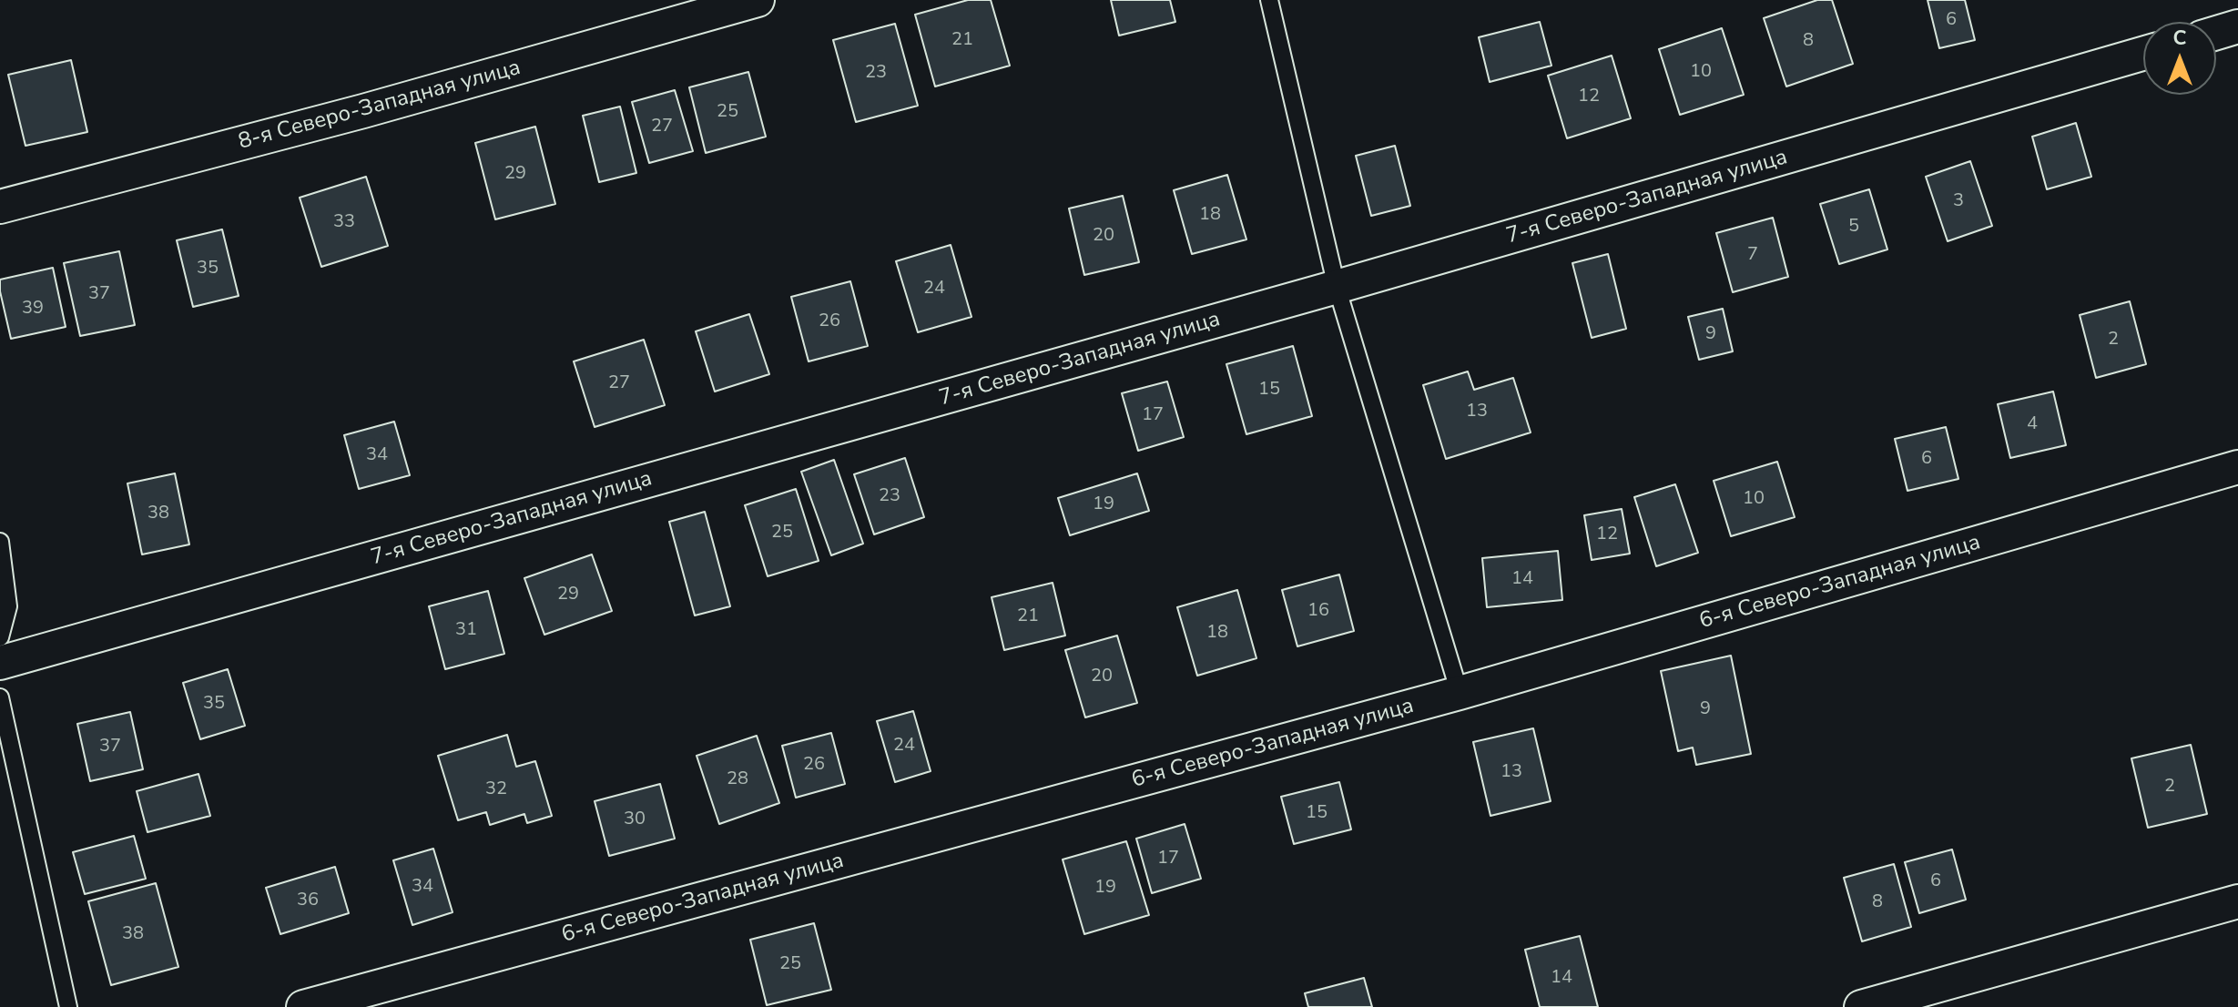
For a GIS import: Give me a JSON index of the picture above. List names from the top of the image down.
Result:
{
  "streets": {
    "street": ["8-я Северо-Западная улица", "7-я Северо-Западная улица", "6-я Северо-Западная улица"]
  },
  "house_numbers": [
    "6",
    "21",
    "8",
    "10",
    "23",
    "12",
    "25",
    "27",
    "29",
    "3",
    "18",
    "33",
    "5",
    "20",
    "7",
    "35",
    "24",
    "37",
    "39",
    "26",
    "9",
    "2",
    "27",
    "15",
    "13",
    "17",
    "4",
    "34",
    "6",
    "23",
    "10",
    "19",
    "38",
    "25",
    "12",
    "14",
    "29",
    "16",
    "21",
    "31",
    "18",
    "20",
    "35",
    "9",
    "24",
    "37",
    "26",
    "13",
    "28",
    "2",
    "32",
    "15",
    "30",
    "17",
    "6",
    "34",
    "19",
    "36",
    "8",
    "38",
    "25",
    "14"
  ],
  "north": "top"
}
